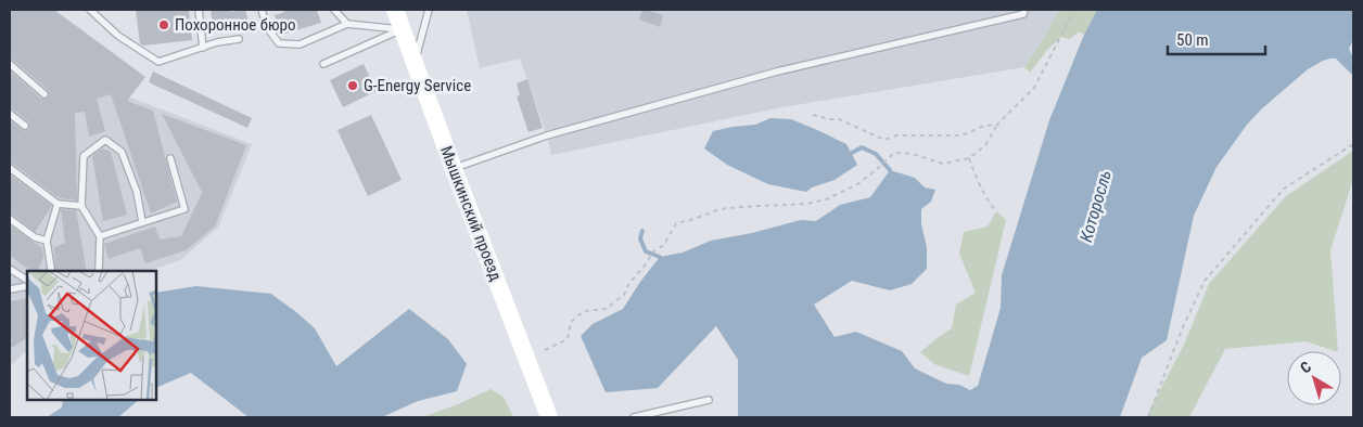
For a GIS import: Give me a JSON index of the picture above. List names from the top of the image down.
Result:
{
  "streets": {
    "main road": ["Мышкинский проезд"]
  },
  "water": ["Которосль"],
  "places": ["Похоронное бюро", "G-Energy Service"],
  "scale_bar": "50 m",
  "north": "top left"
}
